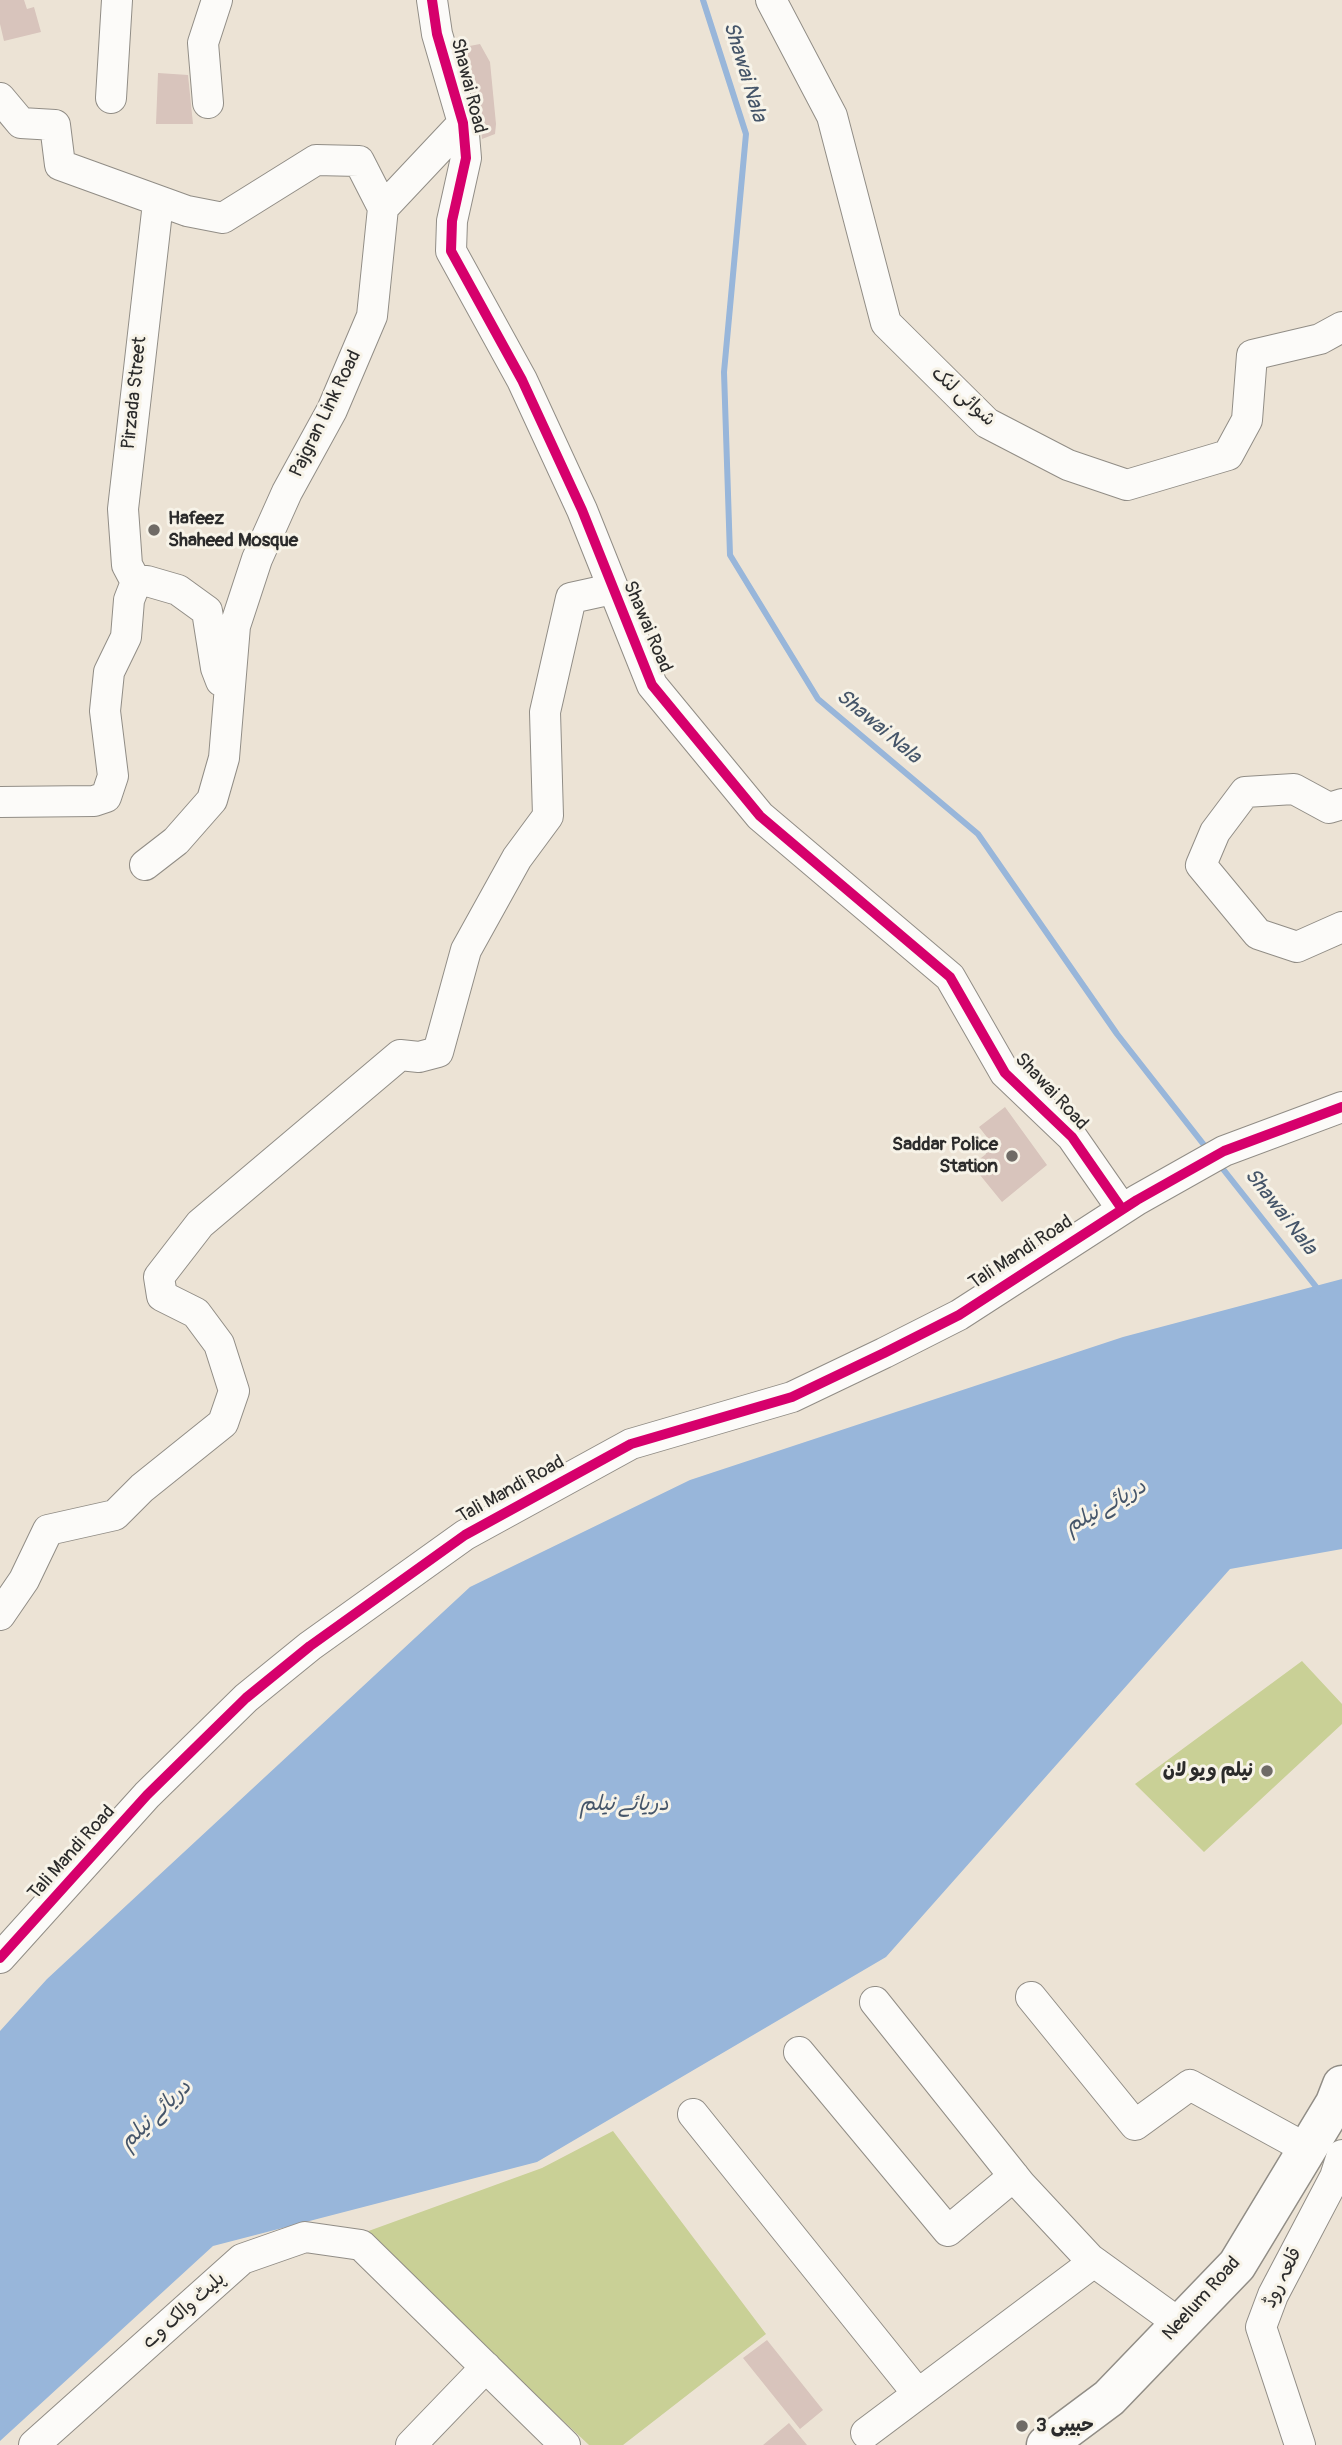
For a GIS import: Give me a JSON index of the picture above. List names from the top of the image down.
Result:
{
  "streets": {
    "main road": ["Neelum Road"],
    "street": [
      "Shawai Road",
      "Pirzada Street",
      "شوائی لنک",
      "Pajgran Link Road",
      "Tali Mandi Road",
      "قلعہ روڈ",
      "پلیٹ والک وے"
    ]
  },
  "crossings": [
    ["Shawai Road", "Tali Mandi Road"],
    ["قلعہ روڈ", "Neelum Road"]
  ],
  "water": ["Shawai Nala", "دریائے نیلم"],
  "places": [
    "Hafeez Shaheed Mosque",
    "Saddar Police Station",
    "نیلم ویو لان",
    "حبیبی 3"
  ]
}
